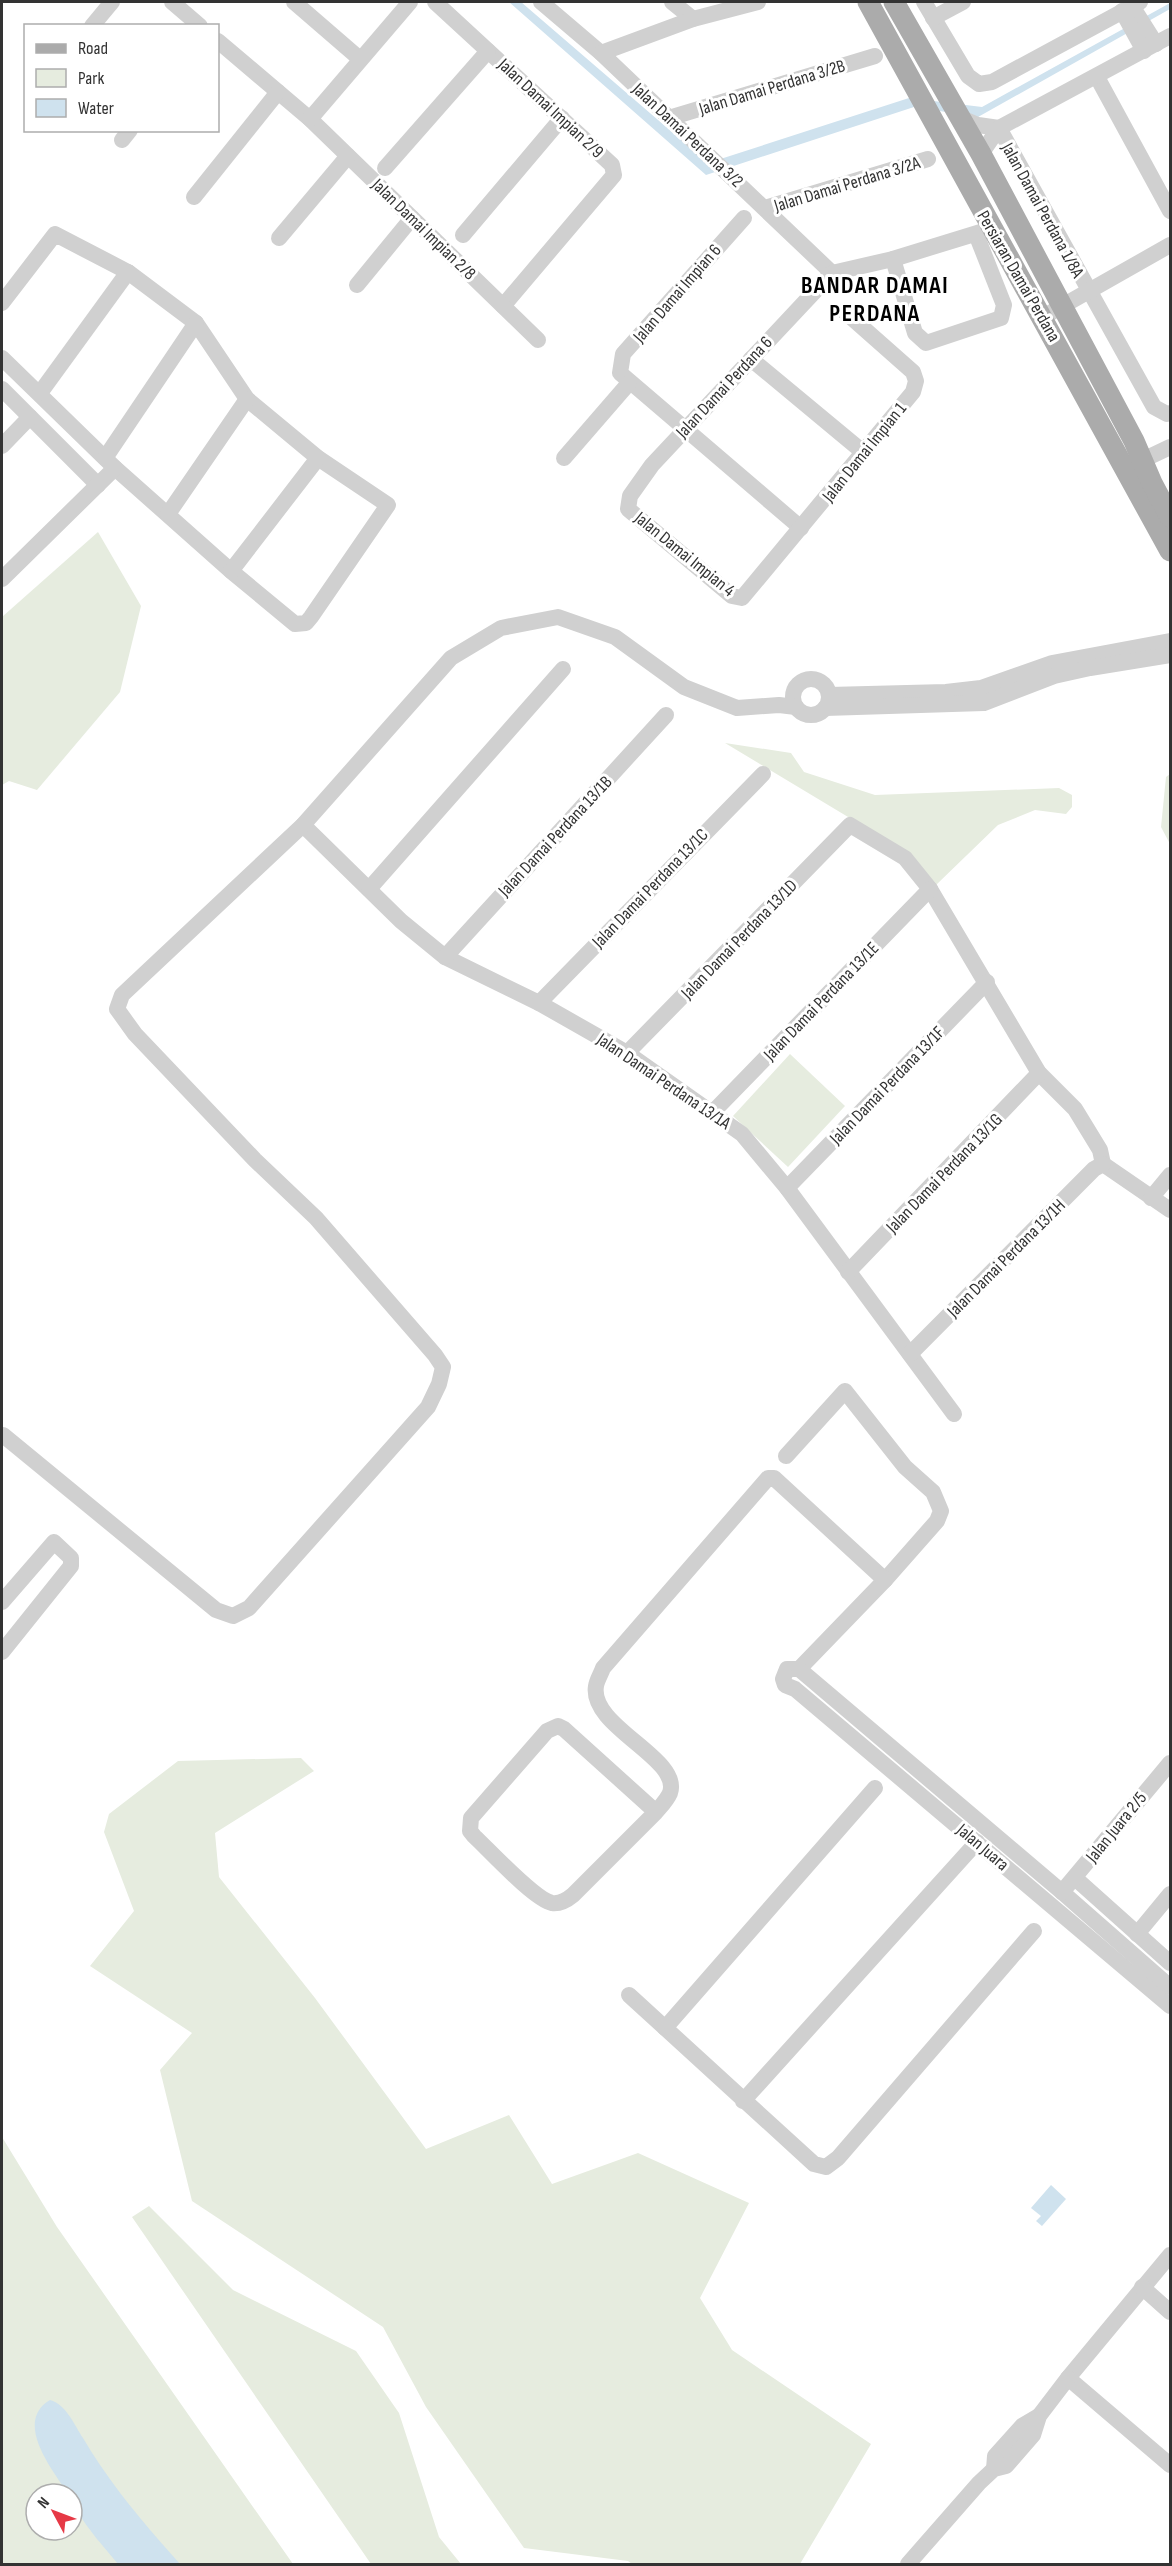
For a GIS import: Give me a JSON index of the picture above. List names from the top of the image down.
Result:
{
  "streets": {
    "main road": ["Persiaran Damai Perdana"],
    "street": [
      "Jalan Damai Perdana 3/2B",
      "Jalan Damai Impian 2/9",
      "Jalan Damai Perdana 3/2",
      "Jalan Damai Perdana 3/2A",
      "Jalan Damai Perdana 1/8A",
      "Jalan Damai Impian 2/8",
      "Jalan Damai Impian 6",
      "Jalan Damai Perdana 6",
      "Jalan Damai Impian 1",
      "Jalan Damai Impian 4",
      "Jalan Damai Perdana 13/1B",
      "Jalan Damai Perdana 13/1C",
      "Jalan Damai Perdana 13/1D",
      "Jalan Damai Perdana 13/1E",
      "Jalan Damai Perdana 13/1A",
      "Jalan Damai Perdana 13/1F",
      "Jalan Damai Perdana 13/1G",
      "Jalan Damai Perdana 13/1H",
      "Jalan Juara 2/5",
      "Jalan Juara"
    ]
  },
  "crossings": [
    ["Jalan Damai Perdana 3/2B", "Jalan Damai Perdana 3/2"],
    ["Jalan Damai Impian 2/9", "Jalan Damai Impian 2/8"],
    ["Jalan Damai Perdana 3/2", "Jalan Damai Perdana 3/2A"],
    ["Jalan Damai Perdana 3/2", "Jalan Damai Perdana 6"],
    ["Jalan Damai Perdana 6", "Jalan Damai Impian 4"],
    ["Jalan Damai Impian 1", "Jalan Damai Impian 4"],
    ["Jalan Damai Perdana 13/1B", "Jalan Damai Perdana 13/1A"],
    ["Jalan Damai Perdana 13/1C", "Jalan Damai Perdana 13/1A"],
    ["Jalan Damai Perdana 13/1D", "Jalan Damai Perdana 13/1E"],
    ["Jalan Damai Perdana 13/1D", "Jalan Damai Perdana 13/1A"],
    ["Jalan Damai Perdana 13/1E", "Jalan Damai Perdana 13/1A"],
    ["Jalan Damai Perdana 13/1A", "Jalan Damai Perdana 13/1F"],
    ["Jalan Damai Perdana 13/1A", "Jalan Damai Perdana 13/1G"],
    ["Jalan Damai Perdana 13/1A", "Jalan Damai Perdana 13/1H"],
    ["Jalan Juara 2/5", "Jalan Juara"]
  ],
  "districts": ["BANDAR DAMAI PERDANA"],
  "legend": ["Road", "Park", "Water"],
  "north": "top left"
}
